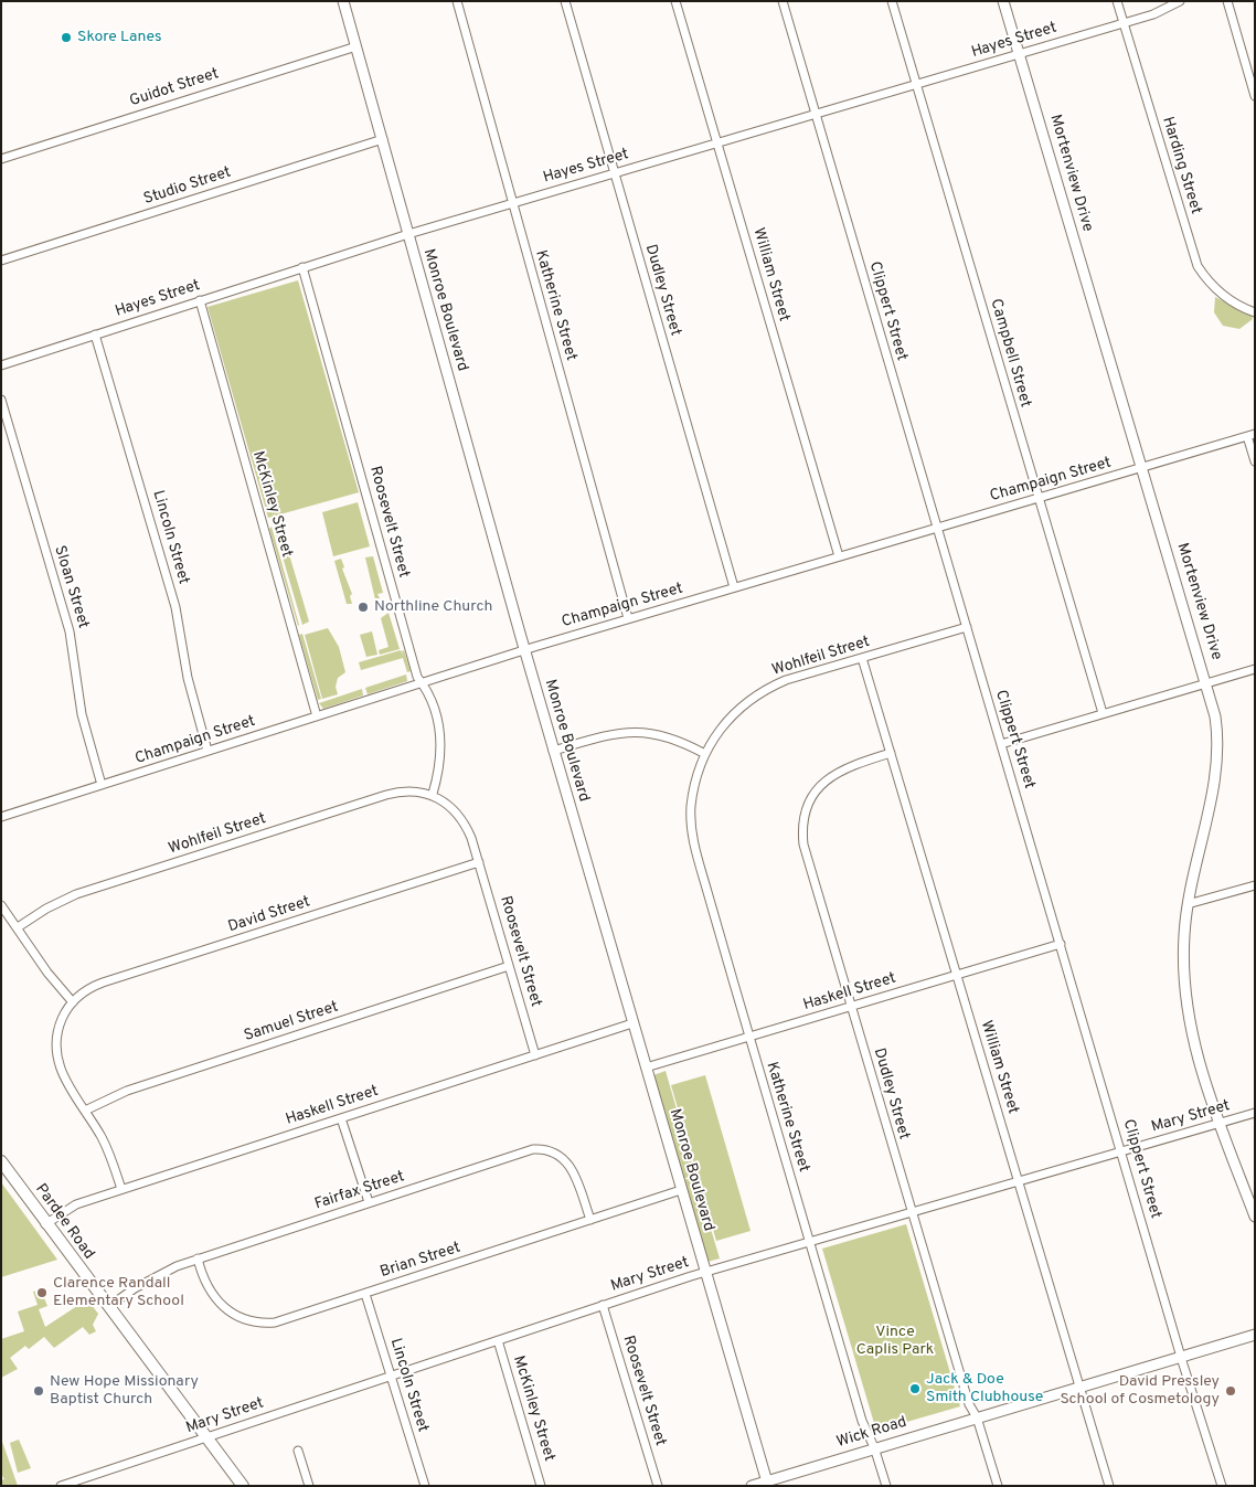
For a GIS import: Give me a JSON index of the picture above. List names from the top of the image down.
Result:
{
  "streets": {
    "main road": ["Pardee Road"],
    "street": [
      "Hayes Street",
      "Guidot Street",
      "Harding Street",
      "Mortenview Drive",
      "Studio Street",
      "William Street",
      "Dudley Street",
      "Katherine Street",
      "Monroe Boulevard",
      "Clippert Street",
      "Campbell Street",
      "Champaign Street",
      "McKinley Street",
      "Roosevelt Street",
      "Lincoln Street",
      "Sloan Street",
      "Wohlfeil Street",
      "David Street",
      "Haskell Street",
      "Samuel Street",
      "Mary Street",
      "Fairfax Street",
      "Brian Street",
      "Wick Road"
    ]
  },
  "crossings": [
    ["Hayes Street", "Harding Street"],
    ["Hayes Street", "Mortenview Drive"],
    ["Hayes Street", "William Street"],
    ["Hayes Street", "Dudley Street"],
    ["Hayes Street", "Katherine Street"],
    ["Hayes Street", "Monroe Boulevard"],
    ["Hayes Street", "Clippert Street"],
    ["Hayes Street", "Campbell Street"],
    ["Hayes Street", "McKinley Street"],
    ["Hayes Street", "Roosevelt Street"],
    ["Hayes Street", "Lincoln Street"],
    ["Guidot Street", "Monroe Boulevard"],
    ["Mortenview Drive", "Champaign Street"],
    ["Mortenview Drive", "Mary Street"],
    ["Studio Street", "Monroe Boulevard"],
    ["William Street", "Dudley Street"],
    ["William Street", "Champaign Street"],
    ["William Street", "Wohlfeil Street"],
    ["William Street", "Haskell Street"],
    ["William Street", "Mary Street"],
    ["William Street", "Wick Road"],
    ["Dudley Street", "Champaign Street"],
    ["Dudley Street", "Haskell Street"],
    ["Dudley Street", "Mary Street"],
    ["Dudley Street", "Wick Road"],
    ["Katherine Street", "Champaign Street"],
    ["Katherine Street", "Wohlfeil Street"],
    ["Katherine Street", "Haskell Street"],
    ["Katherine Street", "Mary Street"],
    ["Katherine Street", "Wick Road"],
    ["Monroe Boulevard", "Champaign Street"],
    ["Monroe Boulevard", "Haskell Street"],
    ["Monroe Boulevard", "Mary Street"],
    ["Monroe Boulevard", "Brian Street"],
    ["Monroe Boulevard", "Wick Road"],
    ["Clippert Street", "Champaign Street"],
    ["Clippert Street", "Wohlfeil Street"],
    ["Clippert Street", "Haskell Street"],
    ["Clippert Street", "Mary Street"],
    ["Clippert Street", "Wick Road"],
    ["Campbell Street", "Champaign Street"],
    ["Champaign Street", "McKinley Street"],
    ["Champaign Street", "Roosevelt Street"],
    ["Champaign Street", "Lincoln Street"],
    ["Champaign Street", "Sloan Street"],
    ["McKinley Street", "Mary Street"],
    ["Roosevelt Street", "Wohlfeil Street"],
    ["Roosevelt Street", "David Street"],
    ["Roosevelt Street", "Haskell Street"],
    ["Roosevelt Street", "Samuel Street"],
    ["Roosevelt Street", "Mary Street"],
    ["Lincoln Street", "Mary Street"],
    ["Lincoln Street", "Brian Street"],
    ["Haskell Street", "Pardee Road"],
    ["Mary Street", "Pardee Road"],
    ["Fairfax Street", "Pardee Road"],
    ["Fairfax Street", "Brian Street"]
  ],
  "parks": ["Vince Caplis Park"],
  "places": [
    "Skore Lanes",
    "Northline Church",
    "Clarence Randall Elementary School",
    "Jack & Doe Smith Clubhouse",
    "New Hope Missionary Baptist Church",
    "David Pressley School of Cosmetology"
  ]
}
